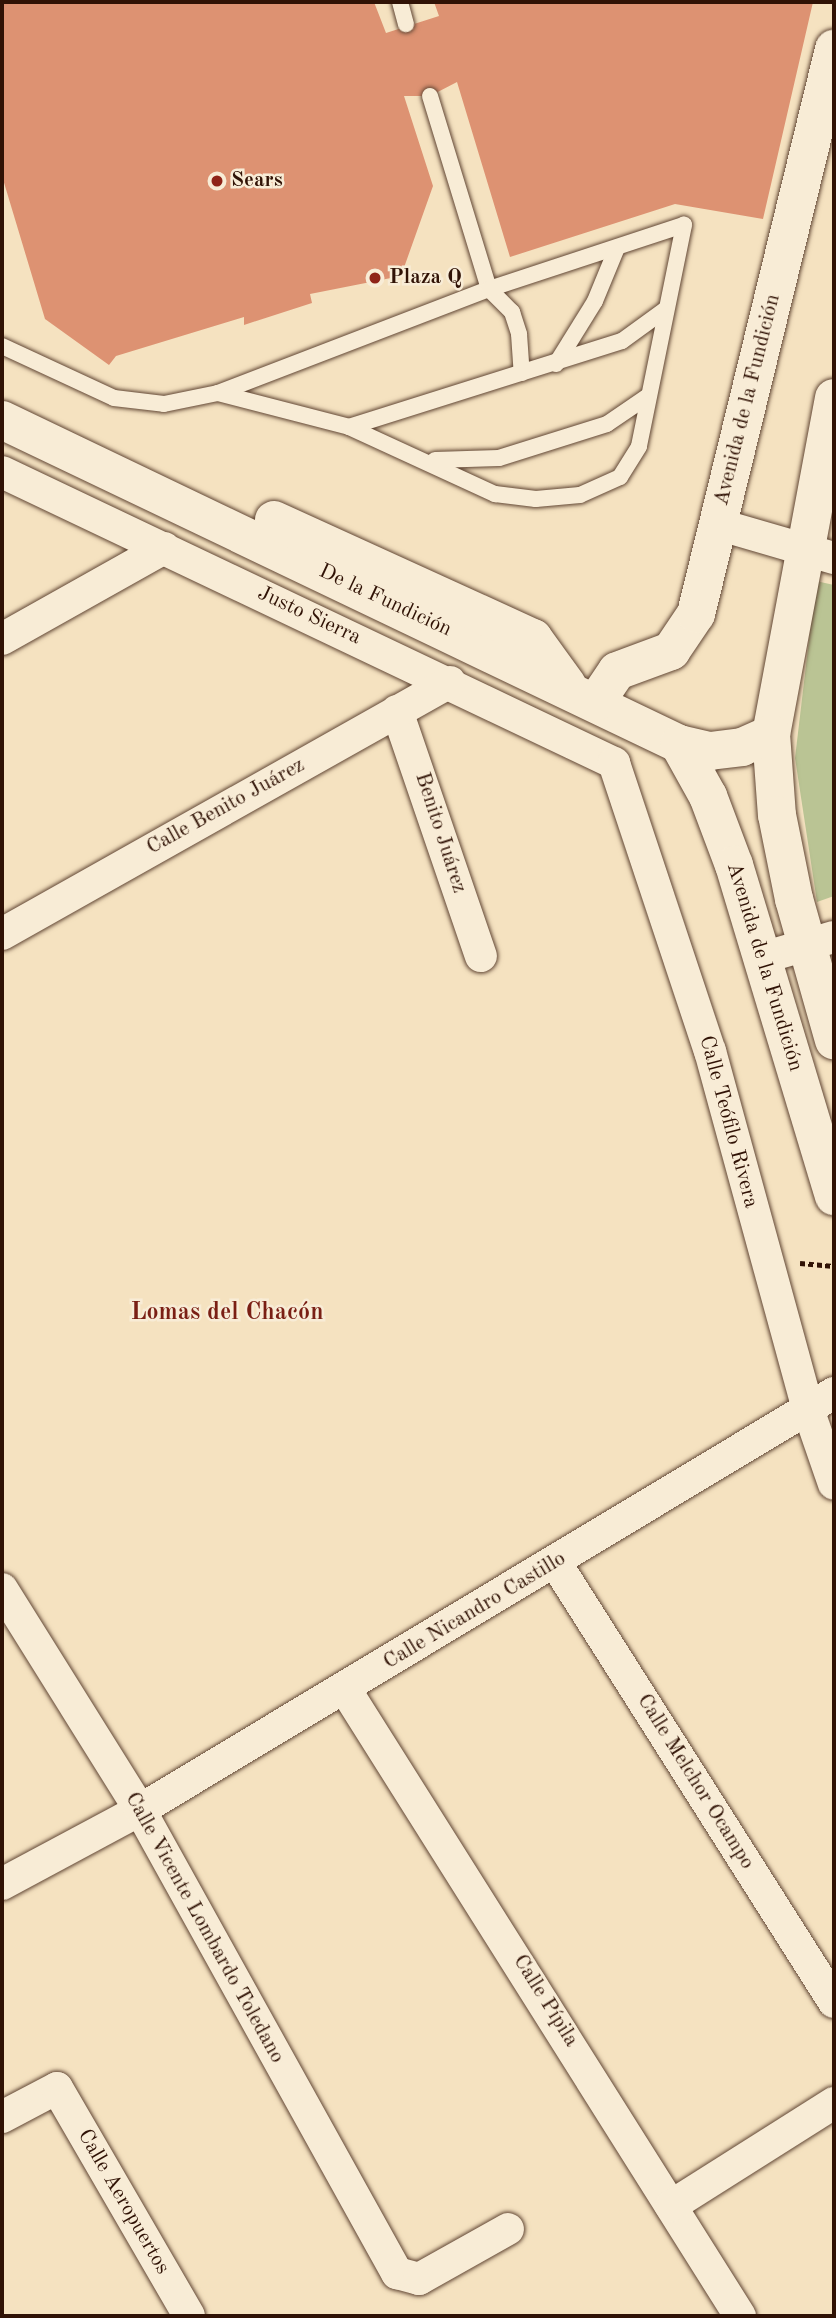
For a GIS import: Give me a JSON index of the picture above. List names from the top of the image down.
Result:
{
  "streets": {
    "street": [
      "Avenida de la Fundición",
      "De la Fundición",
      "Justo Sierra",
      "Calle Benito Juárez",
      "Benito Juárez",
      "Calle Teófilo Rivera",
      "Calle Nicandro Castillo",
      "Calle Melchor Ocampo",
      "Calle Vicente Lombardo Toledano",
      "Calle Pípila",
      "Calle Aeropuertos"
    ]
  },
  "crossings": [
    ["Avenida de la Fundición", "De la Fundición"],
    ["Justo Sierra", "Calle Benito Juárez"],
    ["Justo Sierra", "Calle Teófilo Rivera"],
    ["Calle Benito Juárez", "Benito Juárez"],
    ["Calle Teófilo Rivera", "Calle Nicandro Castillo"],
    ["Calle Nicandro Castillo", "Calle Melchor Ocampo"],
    ["Calle Nicandro Castillo", "Calle Vicente Lombardo Toledano"],
    ["Calle Nicandro Castillo", "Calle Pípila"]
  ],
  "districts": ["Lomas del Chacón"],
  "places": ["Sears", "Plaza Q"]
}
